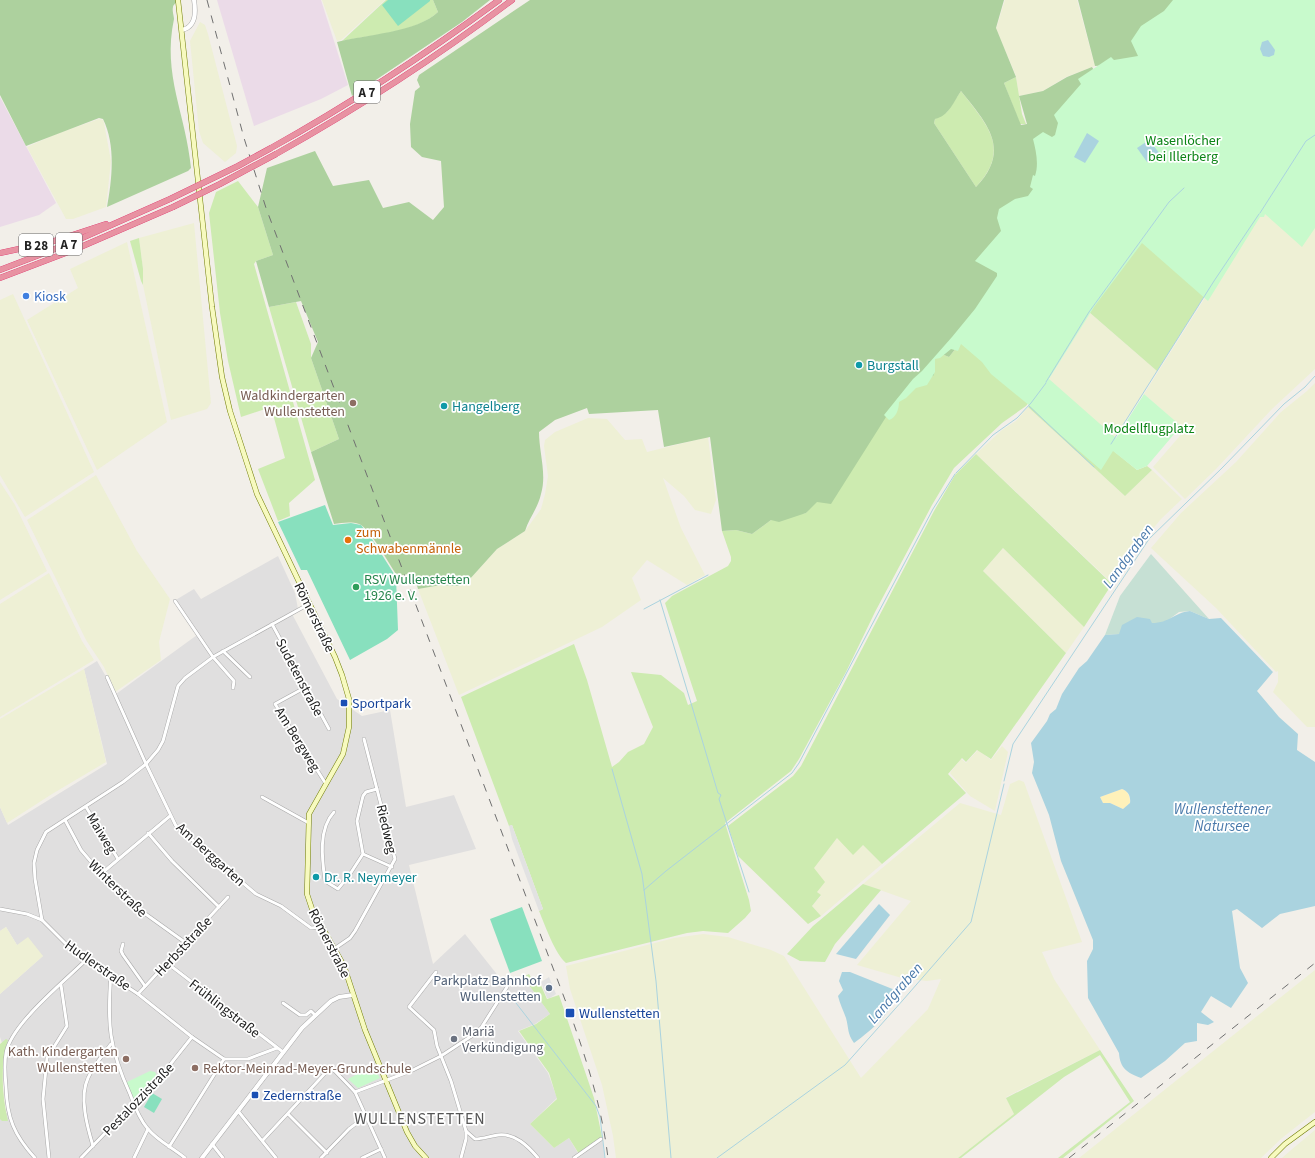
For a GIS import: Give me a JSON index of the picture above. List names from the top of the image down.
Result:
{
  "streets": {
    "highway": ["A 7", "B 28"],
    "main road": ["Römerstraße"],
    "street": [
      "Sudetenstraße",
      "Am Bergweg",
      "Riedweg",
      "Maiweg",
      "Am Berggarten",
      "Winterstraße",
      "Herbststraße",
      "Hudlerstraße",
      "Frühlingstraße",
      "Pestalozzistraße"
    ]
  },
  "crossings": [
    ["A 7", "B 28"],
    ["Römerstraße", "Am Bergweg"],
    ["Römerstraße", "Riedweg"],
    ["Römerstraße", "Am Berggarten"],
    ["Sudetenstraße", "Am Bergweg"],
    ["Winterstraße", "Herbststraße"],
    ["Herbststraße", "Hudlerstraße"],
    ["Herbststraße", "Frühlingstraße"],
    ["Hudlerstraße", "Pestalozzistraße"]
  ],
  "districts": ["WULLENSTETTEN"],
  "water": ["Landgraben", "Wullenstettener Natursee"],
  "parks": ["Wasenlöcher bei Illerberg", "Modellflugplatz"],
  "places": {
    "other": [
      "Kiosk",
      "Burgstall",
      "Waldkindergarten Wullenstetten",
      "Hangelberg",
      "zum Schwabenmännle",
      "RSV Wullenstetten 1926 e. V.",
      "Dr. R. Neymeyer",
      "Parkplatz Bahnhof Wullenstetten",
      "Mariä Verkündigung",
      "Kath. Kindergarten Wullenstetten",
      "Rektor-Meinrad-Meyer-Grundschule"
    ],
    "transit": ["Sportpark", "Wullenstetten", "Zedernstraße"]
  }
}
